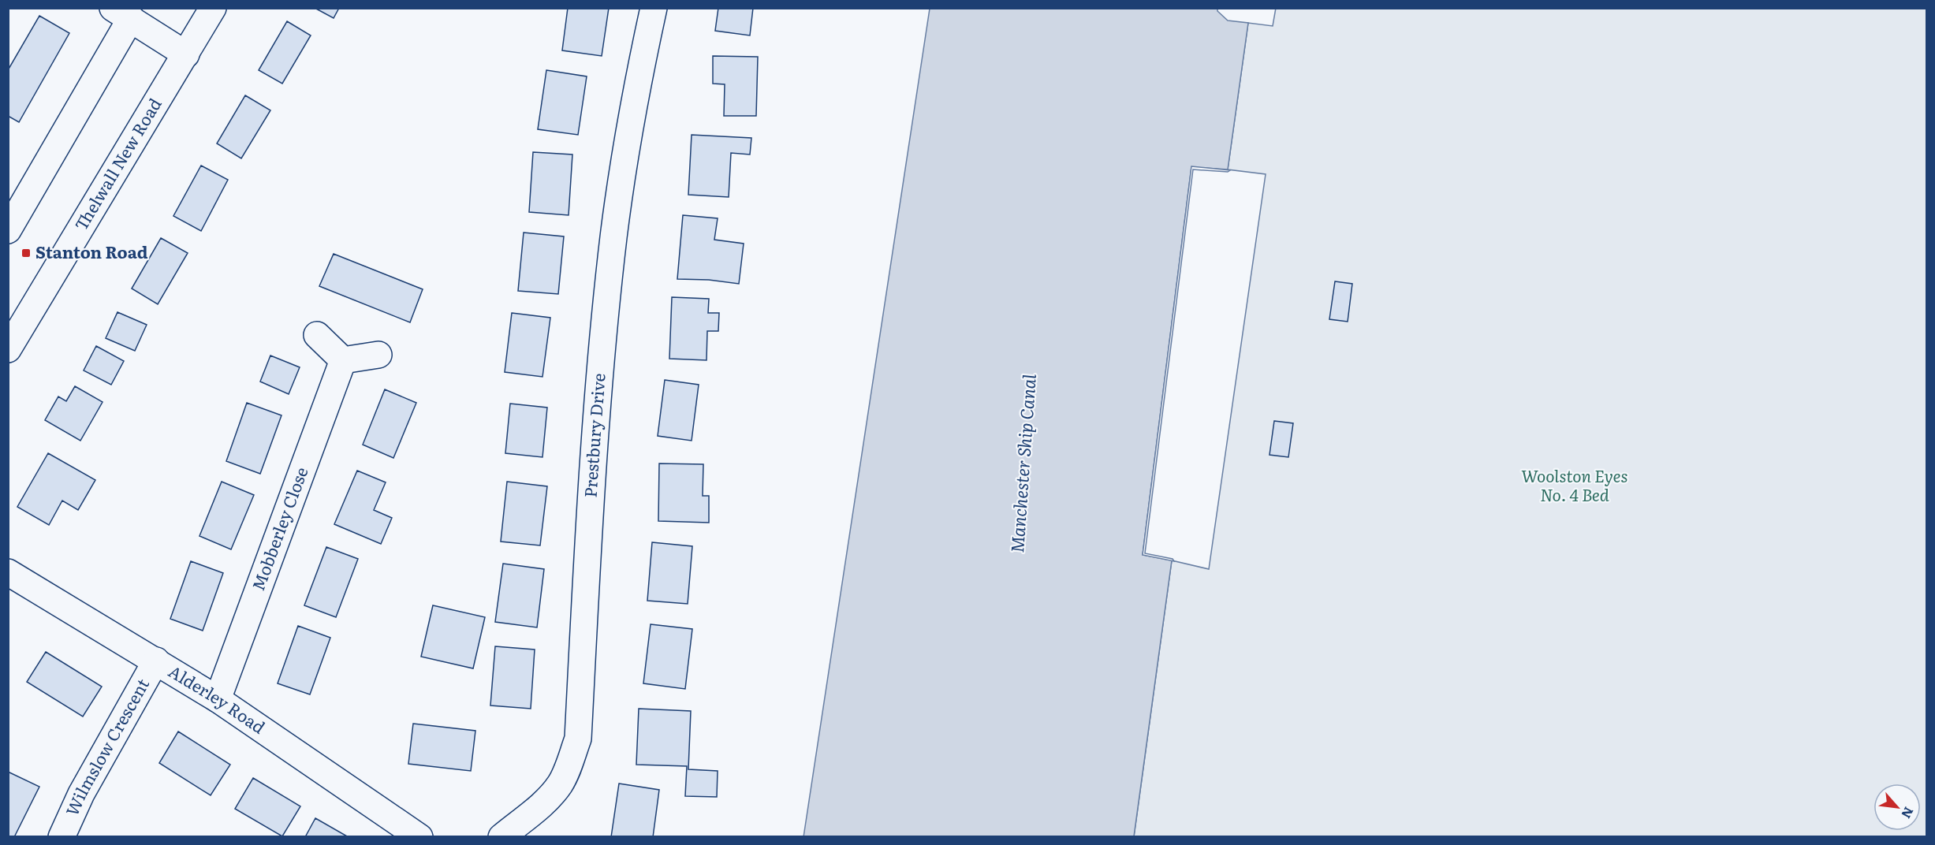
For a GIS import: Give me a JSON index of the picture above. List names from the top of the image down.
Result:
{
  "streets": {
    "street": [
      "Thelwall New Road",
      "Prestbury Drive",
      "Mobberley Close",
      "Alderley Road",
      "Wilmslow Crescent"
    ]
  },
  "crossings": [
    ["Mobberley Close", "Alderley Road"],
    ["Alderley Road", "Wilmslow Crescent"]
  ],
  "water": ["Manchester Ship Canal"],
  "parks": ["Woolston Eyes No. 4 Bed"],
  "places": {
    "transit": ["Stanton Road"]
  },
  "north": "bottom right"
}
